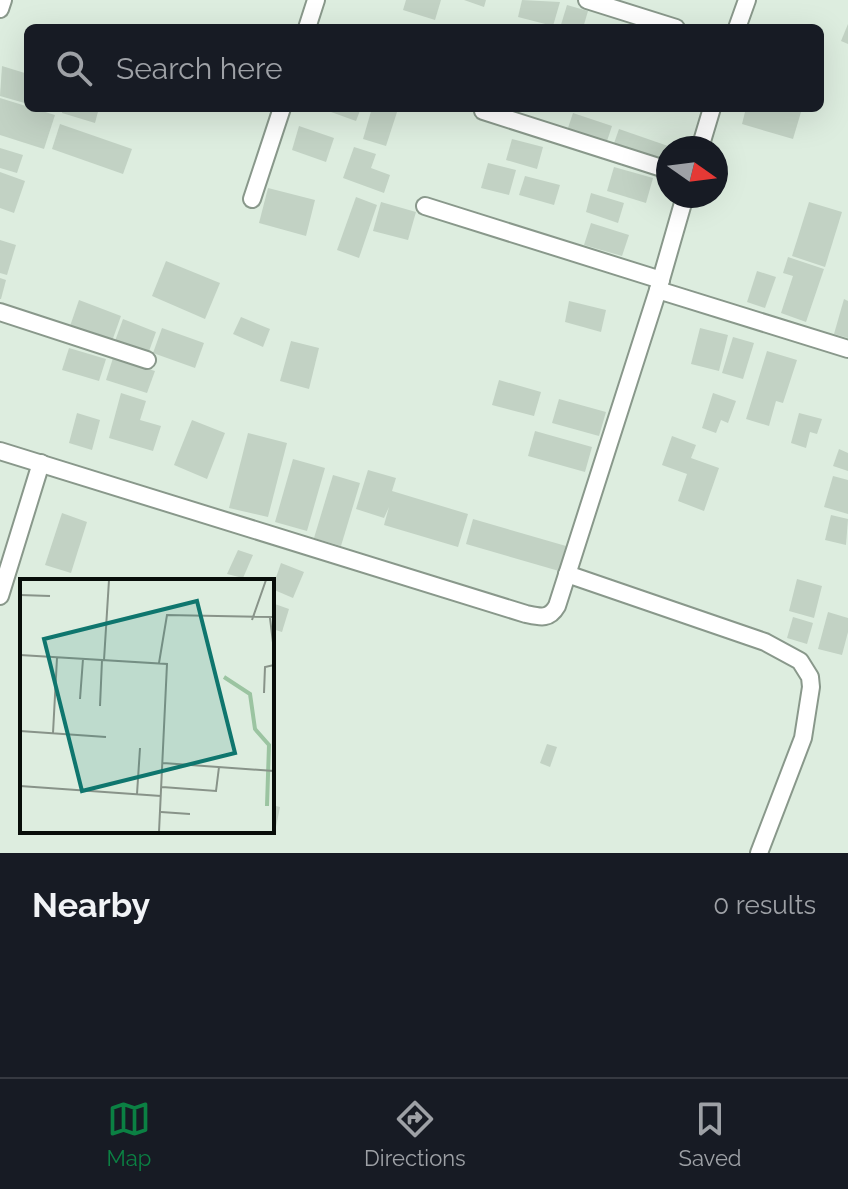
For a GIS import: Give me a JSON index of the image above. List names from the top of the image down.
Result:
{
  "north": "right",
  "page": {
    "search": "Search here",
    "heading": ["Nearby", "0 results"],
    "nav": ["Map", "Directions", "Saved"]
  }
}
